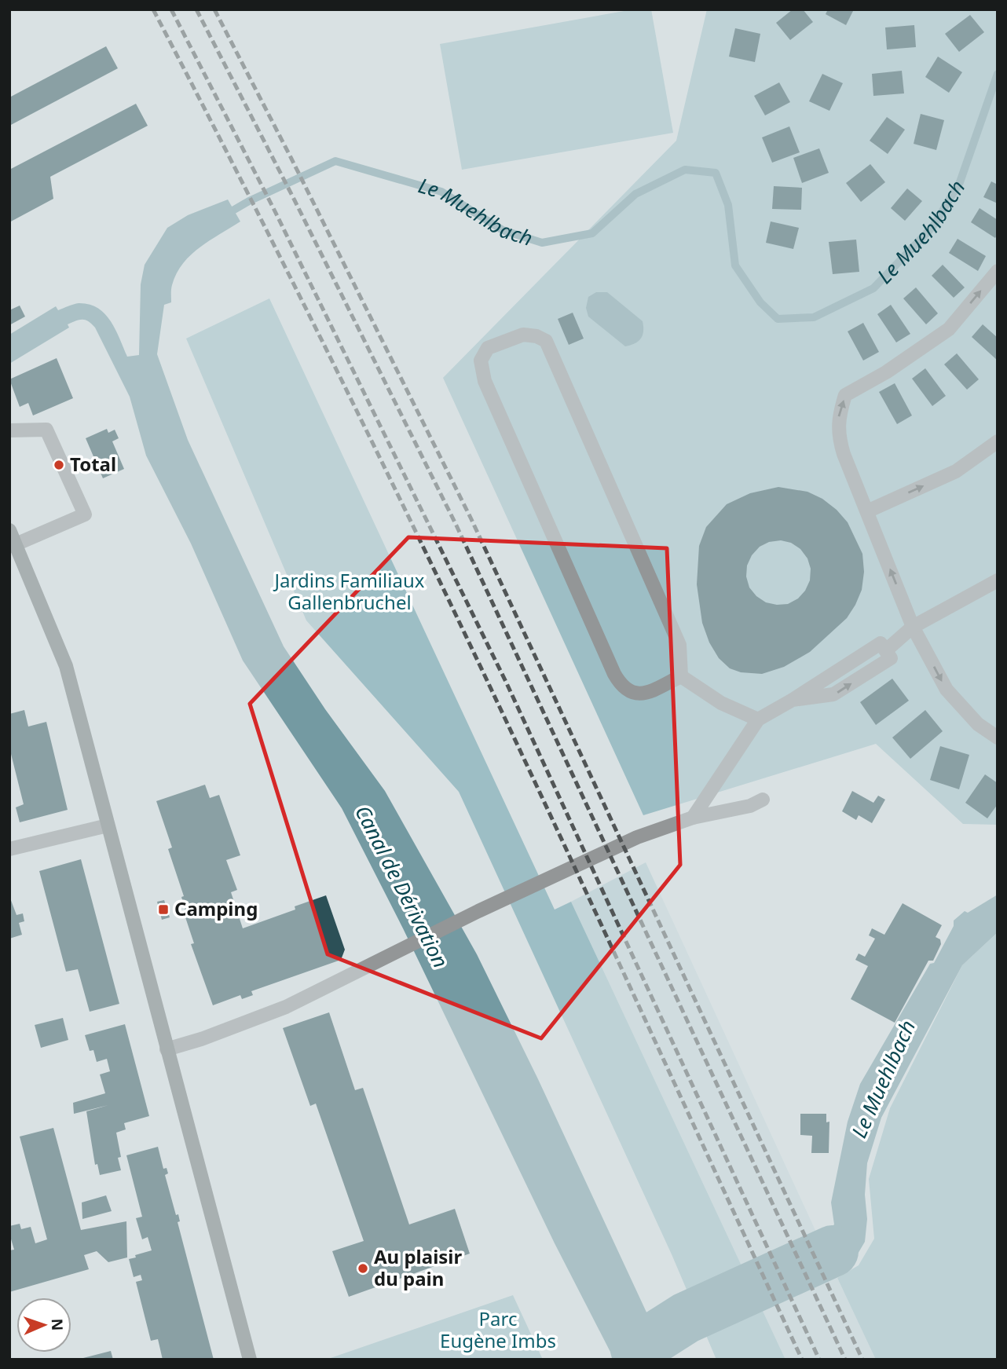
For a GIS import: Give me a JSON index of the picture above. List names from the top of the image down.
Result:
{
  "water": ["Le Muehlbach", "Canal de Dérivation"],
  "parks": ["Jardins Familiaux Gallenbruchel", "Parc Eugène Imbs"],
  "places": {
    "other": ["Total", "Au plaisir du pain"],
    "transit": ["Camping"]
  },
  "north": "right"
}
